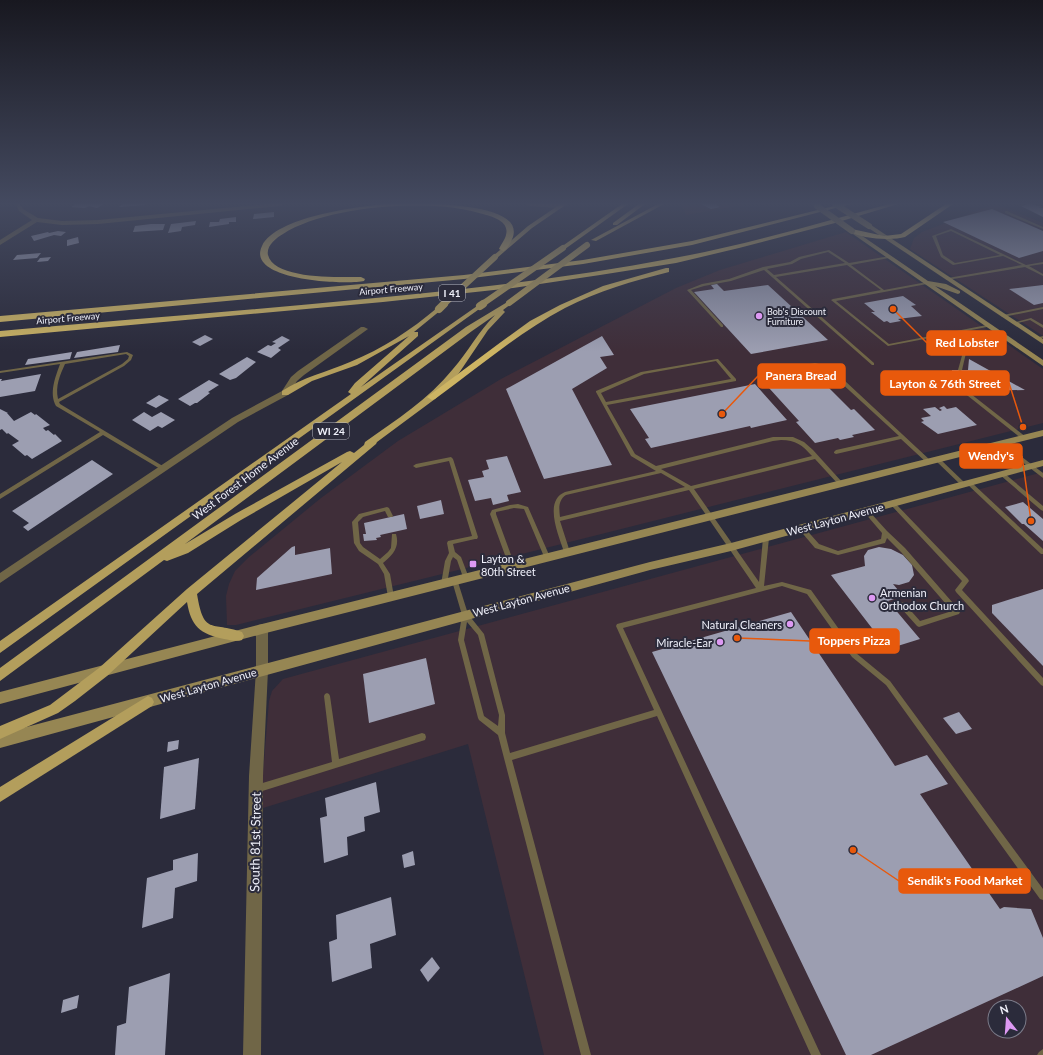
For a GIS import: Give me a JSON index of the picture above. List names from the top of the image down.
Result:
{
  "streets": {
    "highway": ["Airport Freeway", "I 41"],
    "main road": ["WI 24", "West Forest Home Avenue", "West Layton Avenue"],
    "street": ["South 81st Street"]
  },
  "crossings": [
    ["West Layton Avenue", "South 81st Street"]
  ],
  "places": {
    "other": [
      "Red Lobster",
      "Bob's Discount Furniture",
      "Panera Bread",
      "Layton & 76th Street",
      "Wendy's",
      "Armenian Orthodox Church",
      "Natural Cleaners",
      "Toppers Pizza",
      "Miracle-Ear",
      "Sendik's Food Market"
    ],
    "transit": ["Layton & 80th Street"]
  },
  "north": "top"
}
